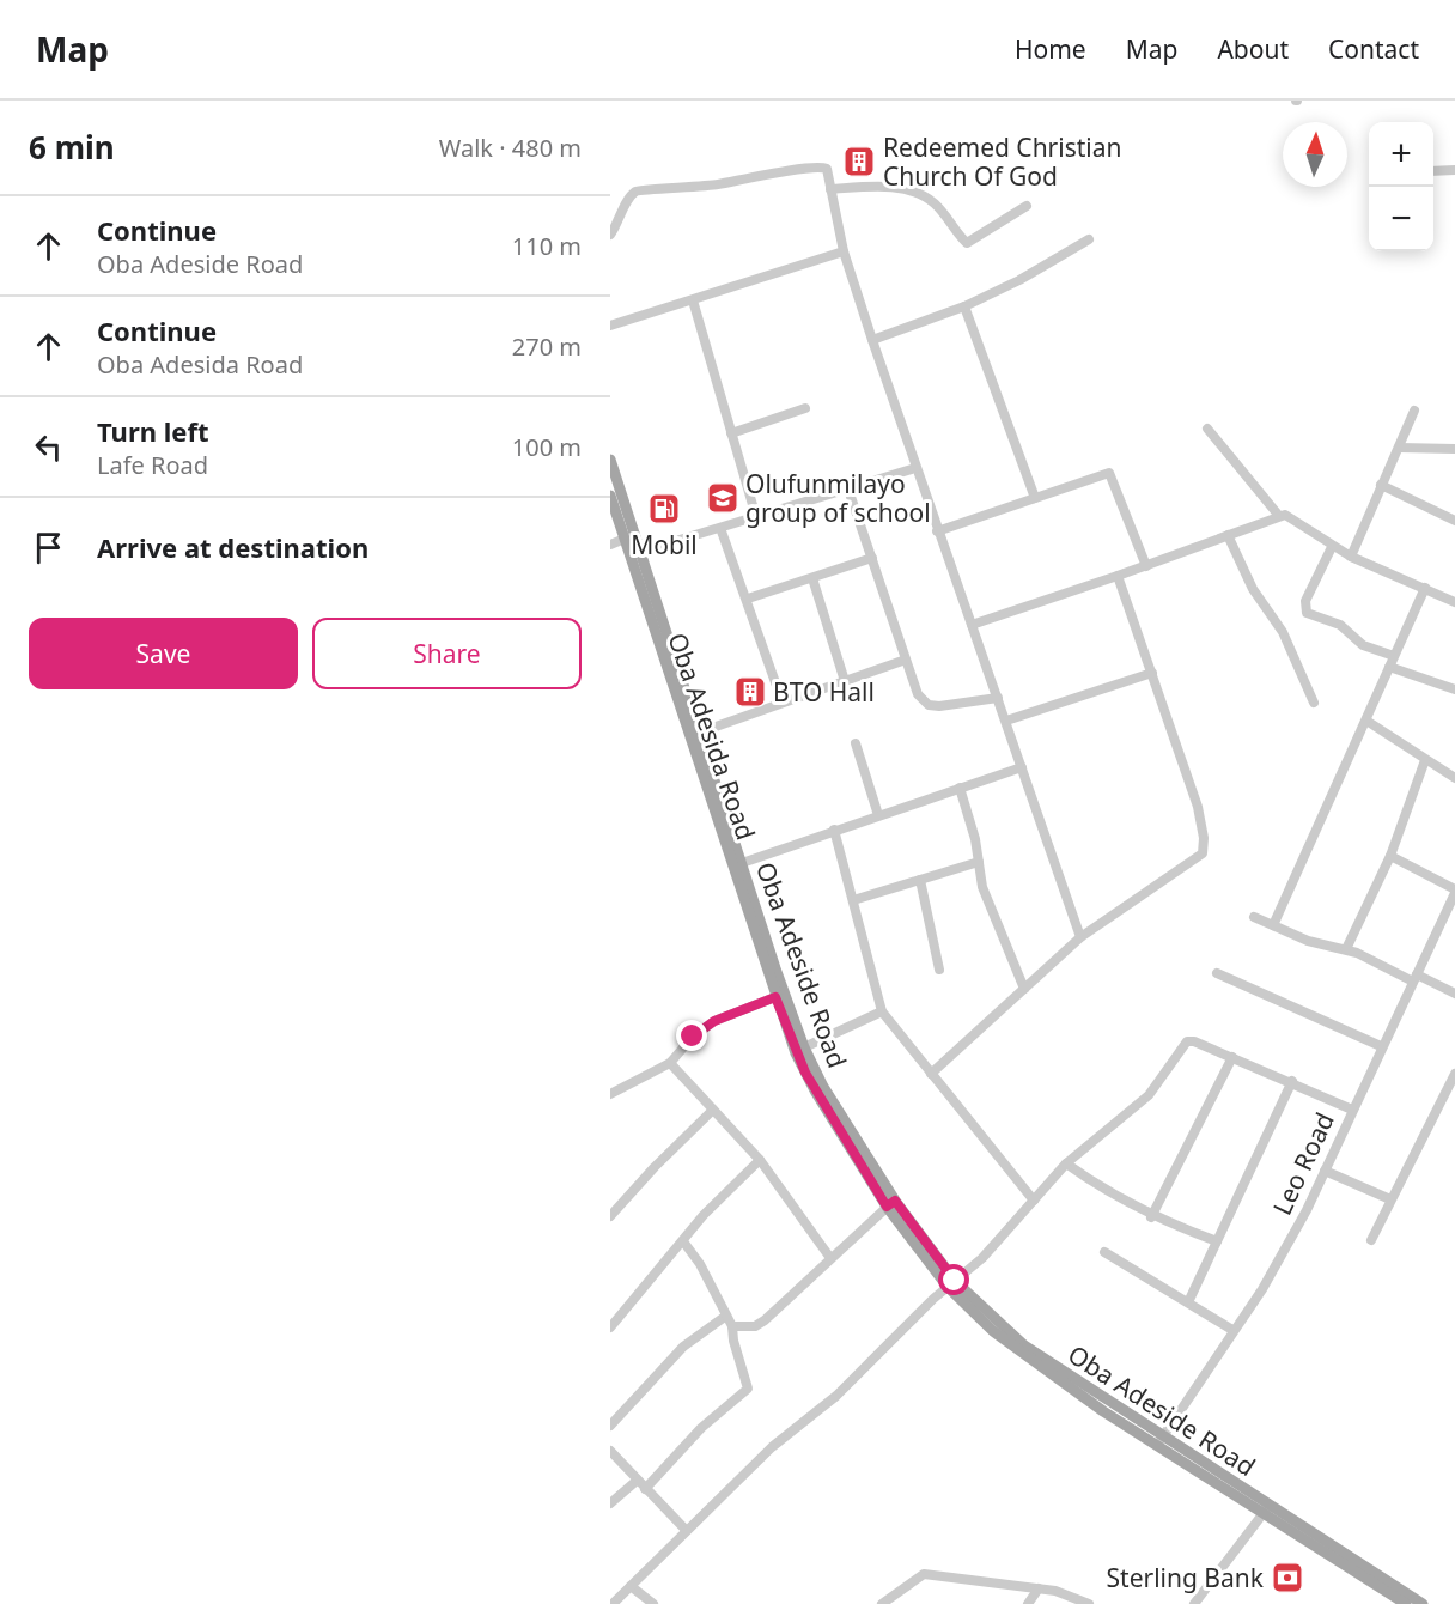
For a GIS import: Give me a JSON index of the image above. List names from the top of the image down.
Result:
{
  "streets": {
    "main road": ["Oba Adesida Road", "Oba Adeside Road"],
    "street": ["Leo Road"]
  },
  "crossings": [
    ["Oba Adesida Road", "Oba Adeside Road"],
    ["Oba Adesida Road", "Leo Road"]
  ],
  "places": {
    "building": ["Redeemed Christian Church Of God", "BTO Hall"],
    "school or university": ["Olufunmilayo group of school"],
    "fuel station": ["Mobil"],
    "bank": ["Sterling Bank"]
  },
  "north": "top",
  "page": {
    "header": "Map",
    "nav": [
      "Home",
      "Map",
      "About",
      "Contact"
    ],
    "heading": ["6 min", "Walk · 480 m"],
    "map_buttons": ["+", "−"],
    "list": [
      ["Continue", "Oba Adeside Road", "110 m"],
      ["Continue", "Oba Adesida Road", "270 m"],
      ["Turn left", "Lafe Road", "100 m"],
      "Arrive at destination"
    ],
    "buttons": ["Save", "Share"]
  }
}
